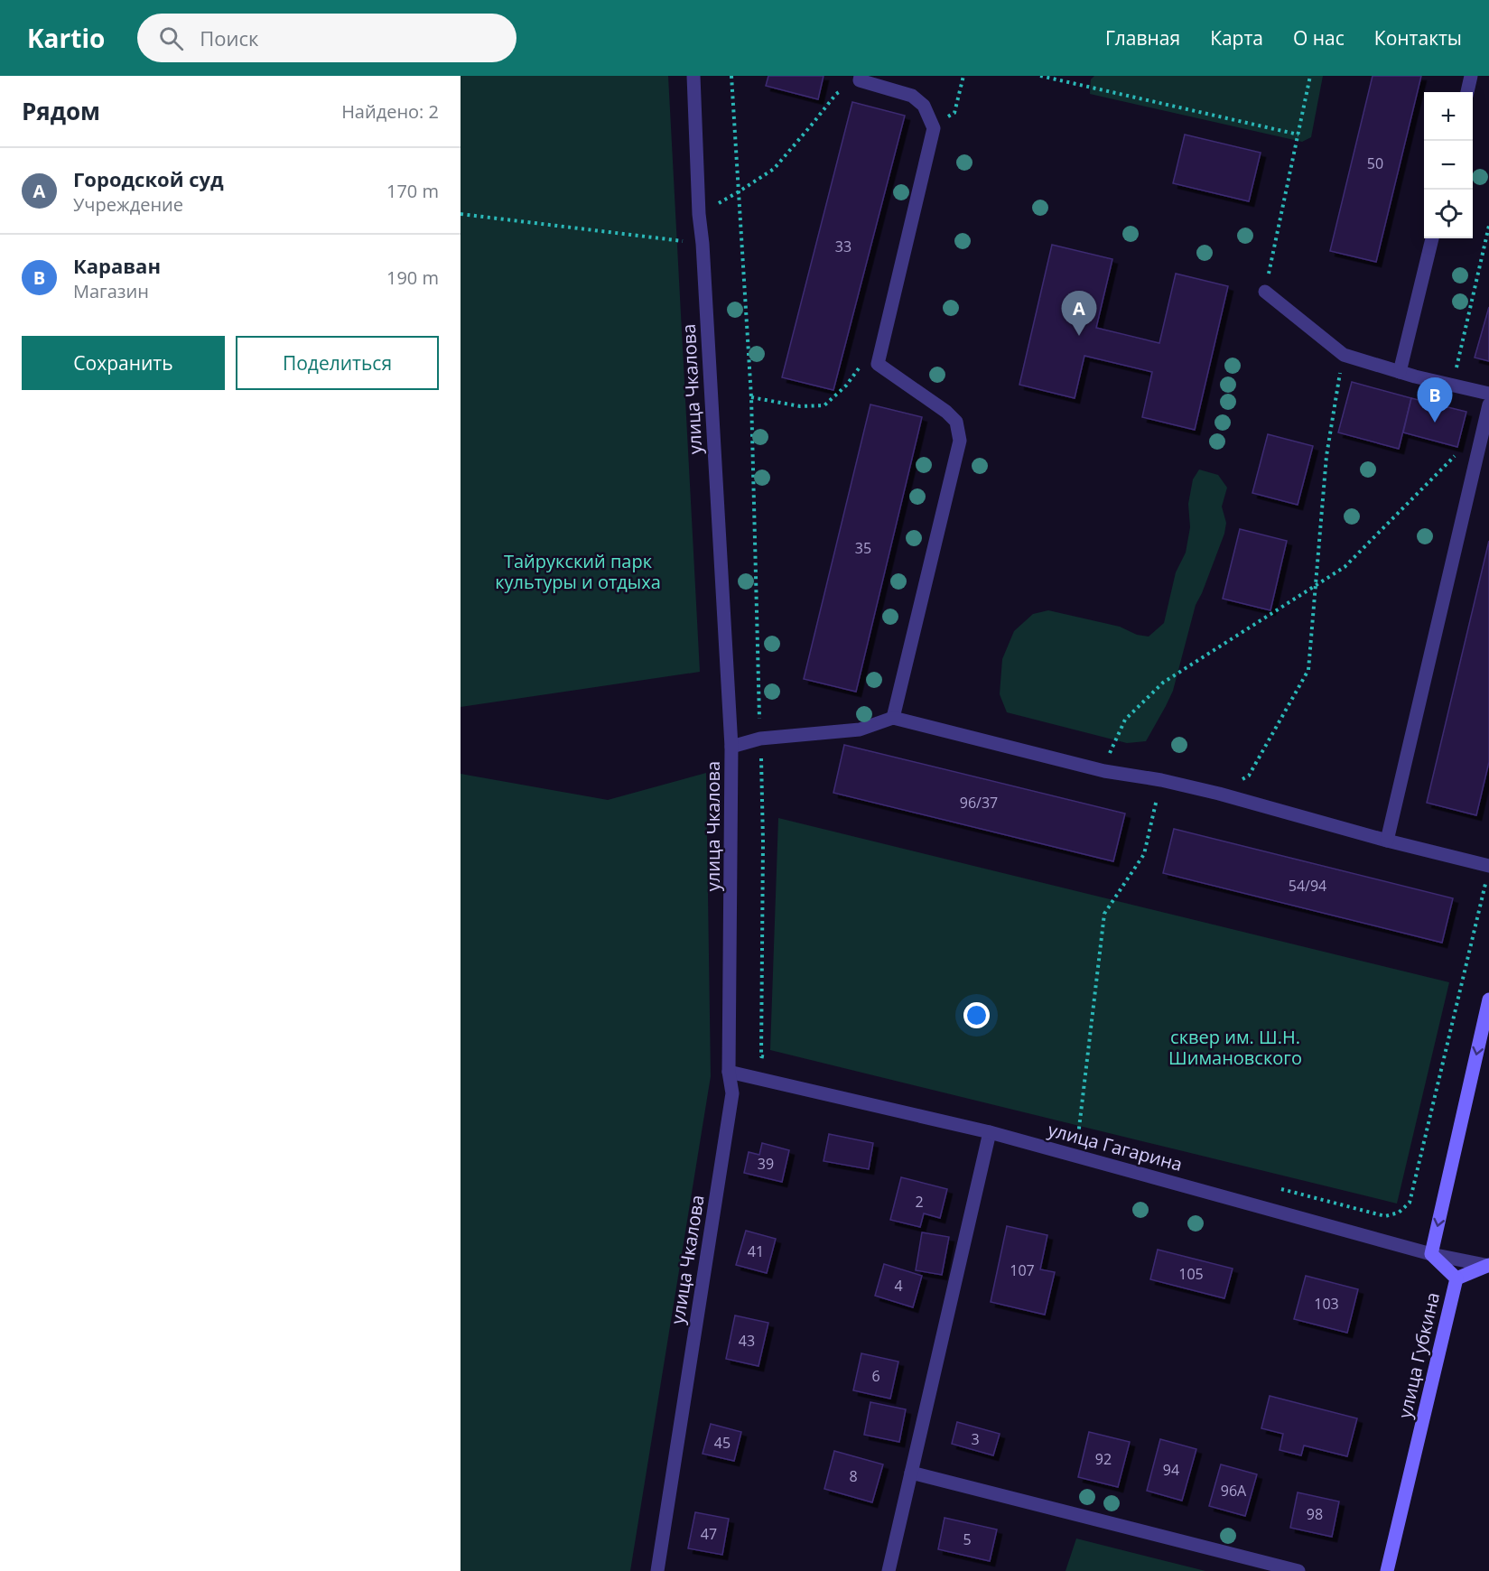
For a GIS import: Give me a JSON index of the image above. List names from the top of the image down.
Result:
{
  "streets": {
    "main road": ["улица Губкина"],
    "street": ["улица Чкалова", "улица Гагарина"]
  },
  "crossings": [
    ["улица Чкалова", "улица Гагарина"],
    ["улица Гагарина", "улица Губкина"]
  ],
  "parks": ["Тайрукский парк культуры и отдыха", "сквер им. Ш.Н. Шимановского"],
  "house_numbers": [
    "50",
    "33",
    "35",
    "96/37",
    "54/94",
    "39",
    "2",
    "41",
    "107",
    "105",
    "4",
    "103",
    "43",
    "6",
    "3",
    "45",
    "92",
    "94",
    "8",
    "96А",
    "98",
    "47",
    "5"
  ],
  "page": {
    "header": "Kartio",
    "search": "Поиск",
    "nav": [
      "Главная",
      "Карта",
      "О нас",
      "Контакты"
    ],
    "heading": ["Рядом", "Найдено: 2"],
    "map_buttons": ["+", "−"],
    "list": [
      {
        "mark": "A",
        "name": "Городской суд",
        "note": "Учреждение",
        "value": "170 m"
      },
      {
        "mark": "B",
        "name": "Караван",
        "note": "Магазин",
        "value": "190 m"
      }
    ],
    "pins": ["A", "B"],
    "buttons": ["Сохранить", "Поделиться"]
  }
}
